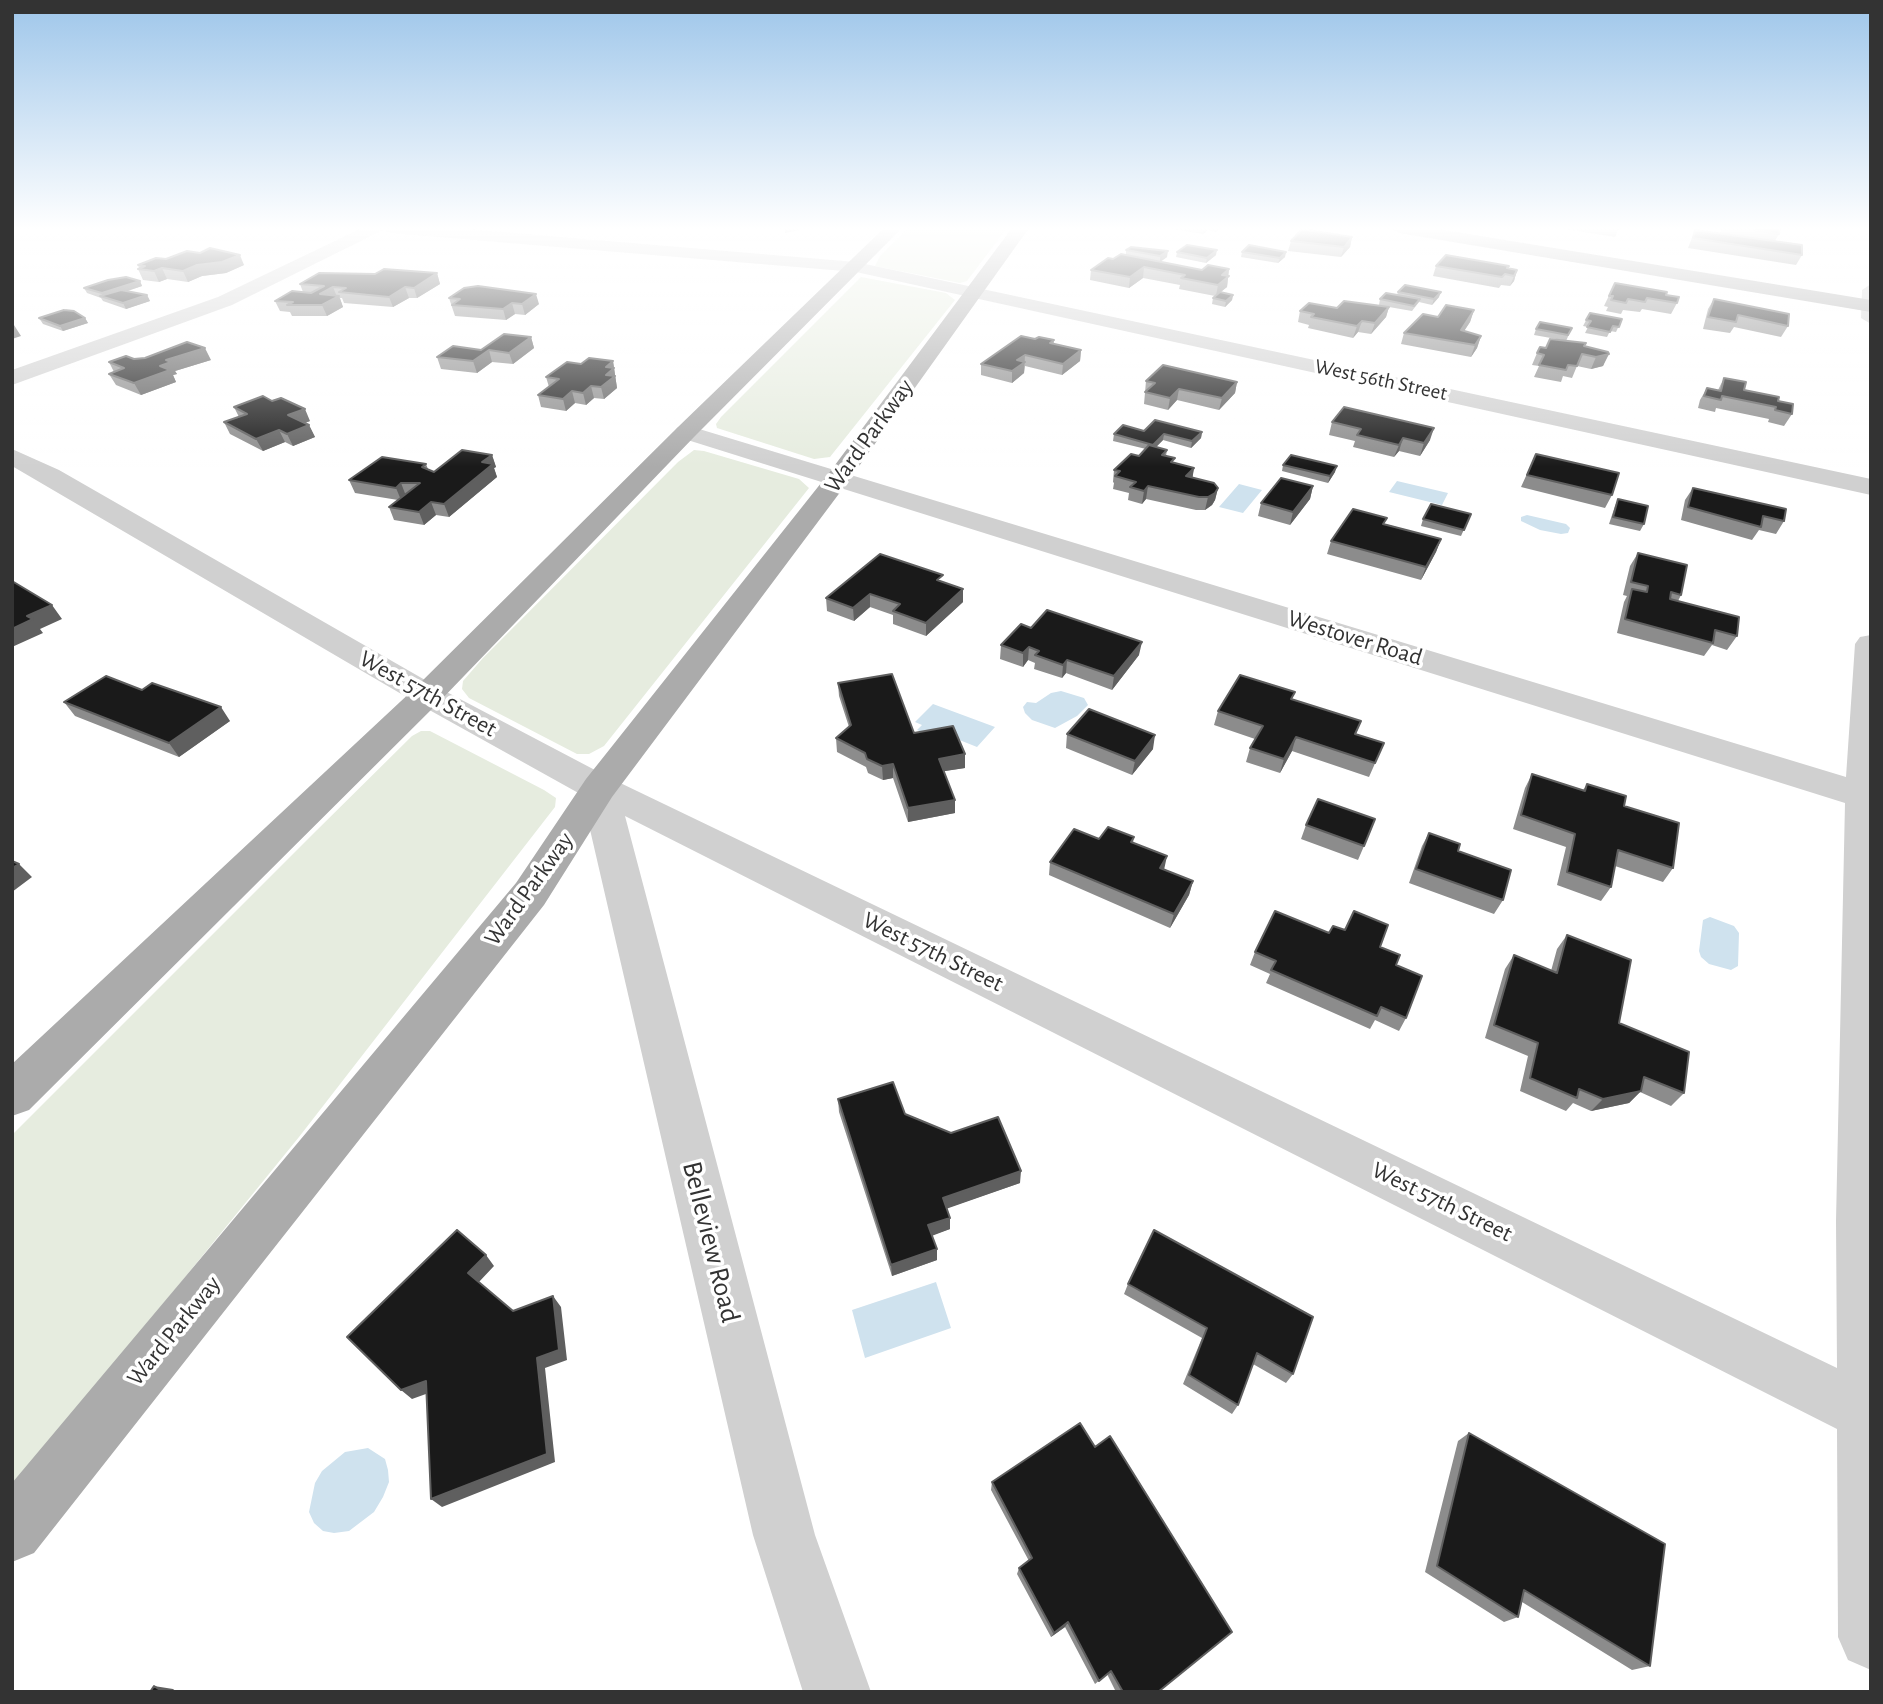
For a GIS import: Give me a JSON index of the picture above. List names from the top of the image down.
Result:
{
  "streets": {
    "main road": ["Ward Parkway"],
    "street": [
      "West 56th Street",
      "Westover Road",
      "West 57th Street",
      "Belleview Road"
    ]
  },
  "crossings": [
    ["Ward Parkway", "Westover Road"],
    ["Ward Parkway", "West 57th Street"],
    ["Ward Parkway", "Belleview Road"],
    ["West 57th Street", "Belleview Road"]
  ]
}
